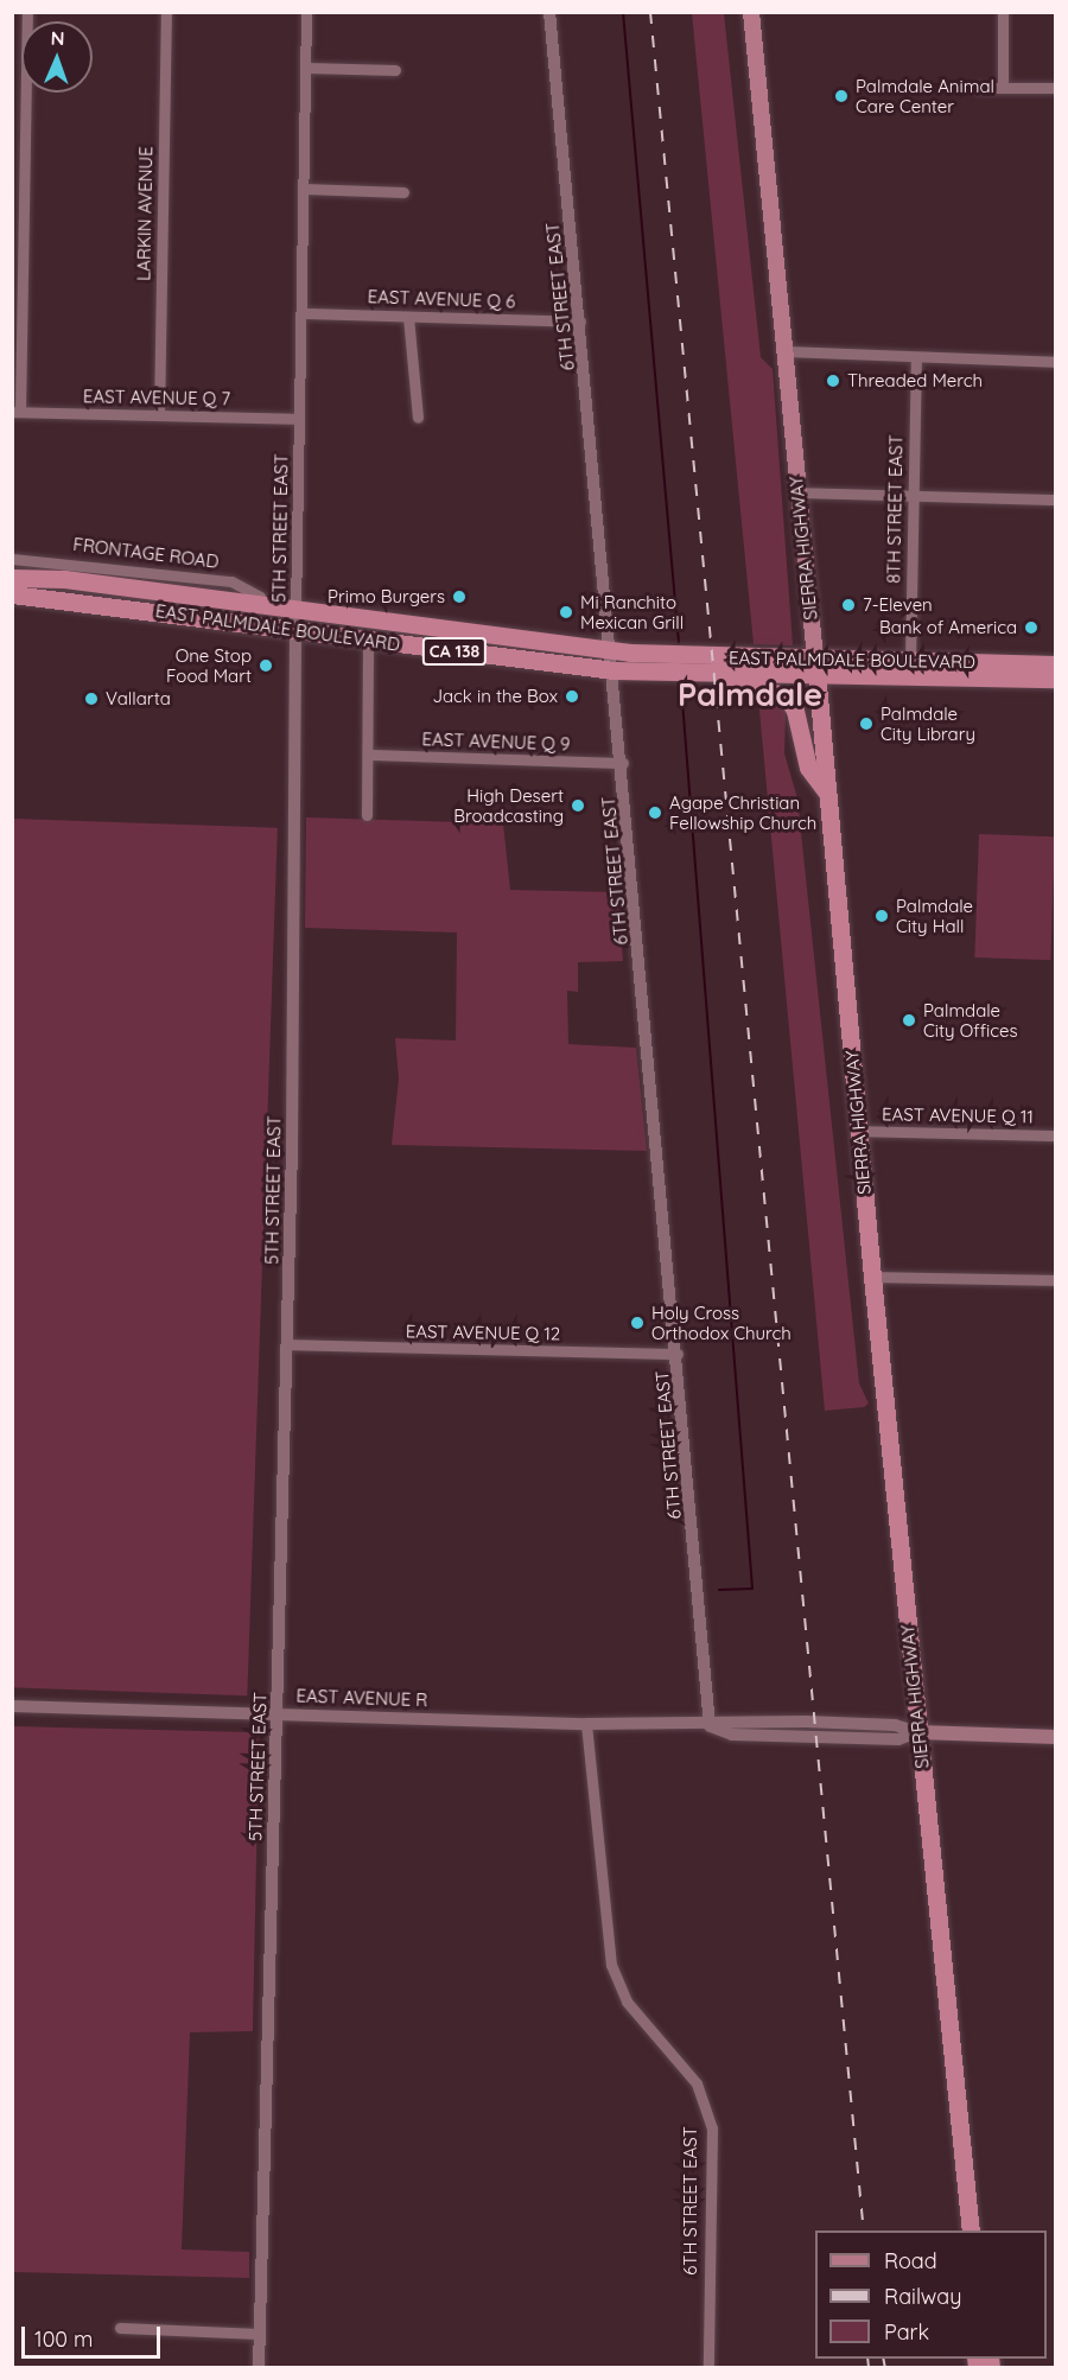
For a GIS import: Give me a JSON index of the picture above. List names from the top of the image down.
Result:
{
  "streets": {
    "highway": ["SIERRA HIGHWAY", "EAST PALMDALE BOULEVARD", "CA 138"],
    "main road": ["EAST AVENUE R"],
    "street": [
      "LARKIN AVENUE",
      "6TH STREET EAST",
      "EAST AVENUE Q 6",
      "EAST AVENUE Q 7",
      "8TH STREET EAST",
      "5TH STREET EAST",
      "FRONTAGE ROAD",
      "EAST AVENUE Q 9",
      "EAST AVENUE Q 11",
      "EAST AVENUE Q 12"
    ]
  },
  "crossings": [
    ["LARKIN AVENUE", "EAST AVENUE Q 7"],
    ["6TH STREET EAST", "EAST AVENUE Q 6"],
    ["6TH STREET EAST", "EAST PALMDALE BOULEVARD"],
    ["6TH STREET EAST", "EAST AVENUE Q 9"],
    ["6TH STREET EAST", "EAST AVENUE Q 12"],
    ["6TH STREET EAST", "EAST AVENUE R"],
    ["EAST AVENUE Q 6", "5TH STREET EAST"],
    ["EAST AVENUE Q 7", "5TH STREET EAST"],
    ["8TH STREET EAST", "EAST PALMDALE BOULEVARD"],
    ["5TH STREET EAST", "EAST PALMDALE BOULEVARD"],
    ["5TH STREET EAST", "EAST AVENUE Q 12"],
    ["5TH STREET EAST", "EAST AVENUE R"],
    ["SIERRA HIGHWAY", "EAST PALMDALE BOULEVARD"],
    ["SIERRA HIGHWAY", "EAST AVENUE Q 11"],
    ["SIERRA HIGHWAY", "EAST AVENUE R"],
    ["FRONTAGE ROAD", "EAST PALMDALE BOULEVARD"]
  ],
  "districts": ["Palmdale"],
  "places": [
    "Palmdale Animal Care Center",
    "Threaded Merch",
    "Primo Burgers",
    "7-Eleven",
    "Mi Ranchito Mexican Grill",
    "Bank of America",
    "One Stop Food Mart",
    "Jack in the Box",
    "Vallarta",
    "Palmdale City Library",
    "High Desert Broadcasting",
    "Agape Christian Fellowship Church",
    "Palmdale City Hall",
    "Palmdale City Offices",
    "Holy Cross Orthodox Church"
  ],
  "legend": ["Road", "Railway", "Park"],
  "scale_bar": "100 m",
  "north": "top"
}
